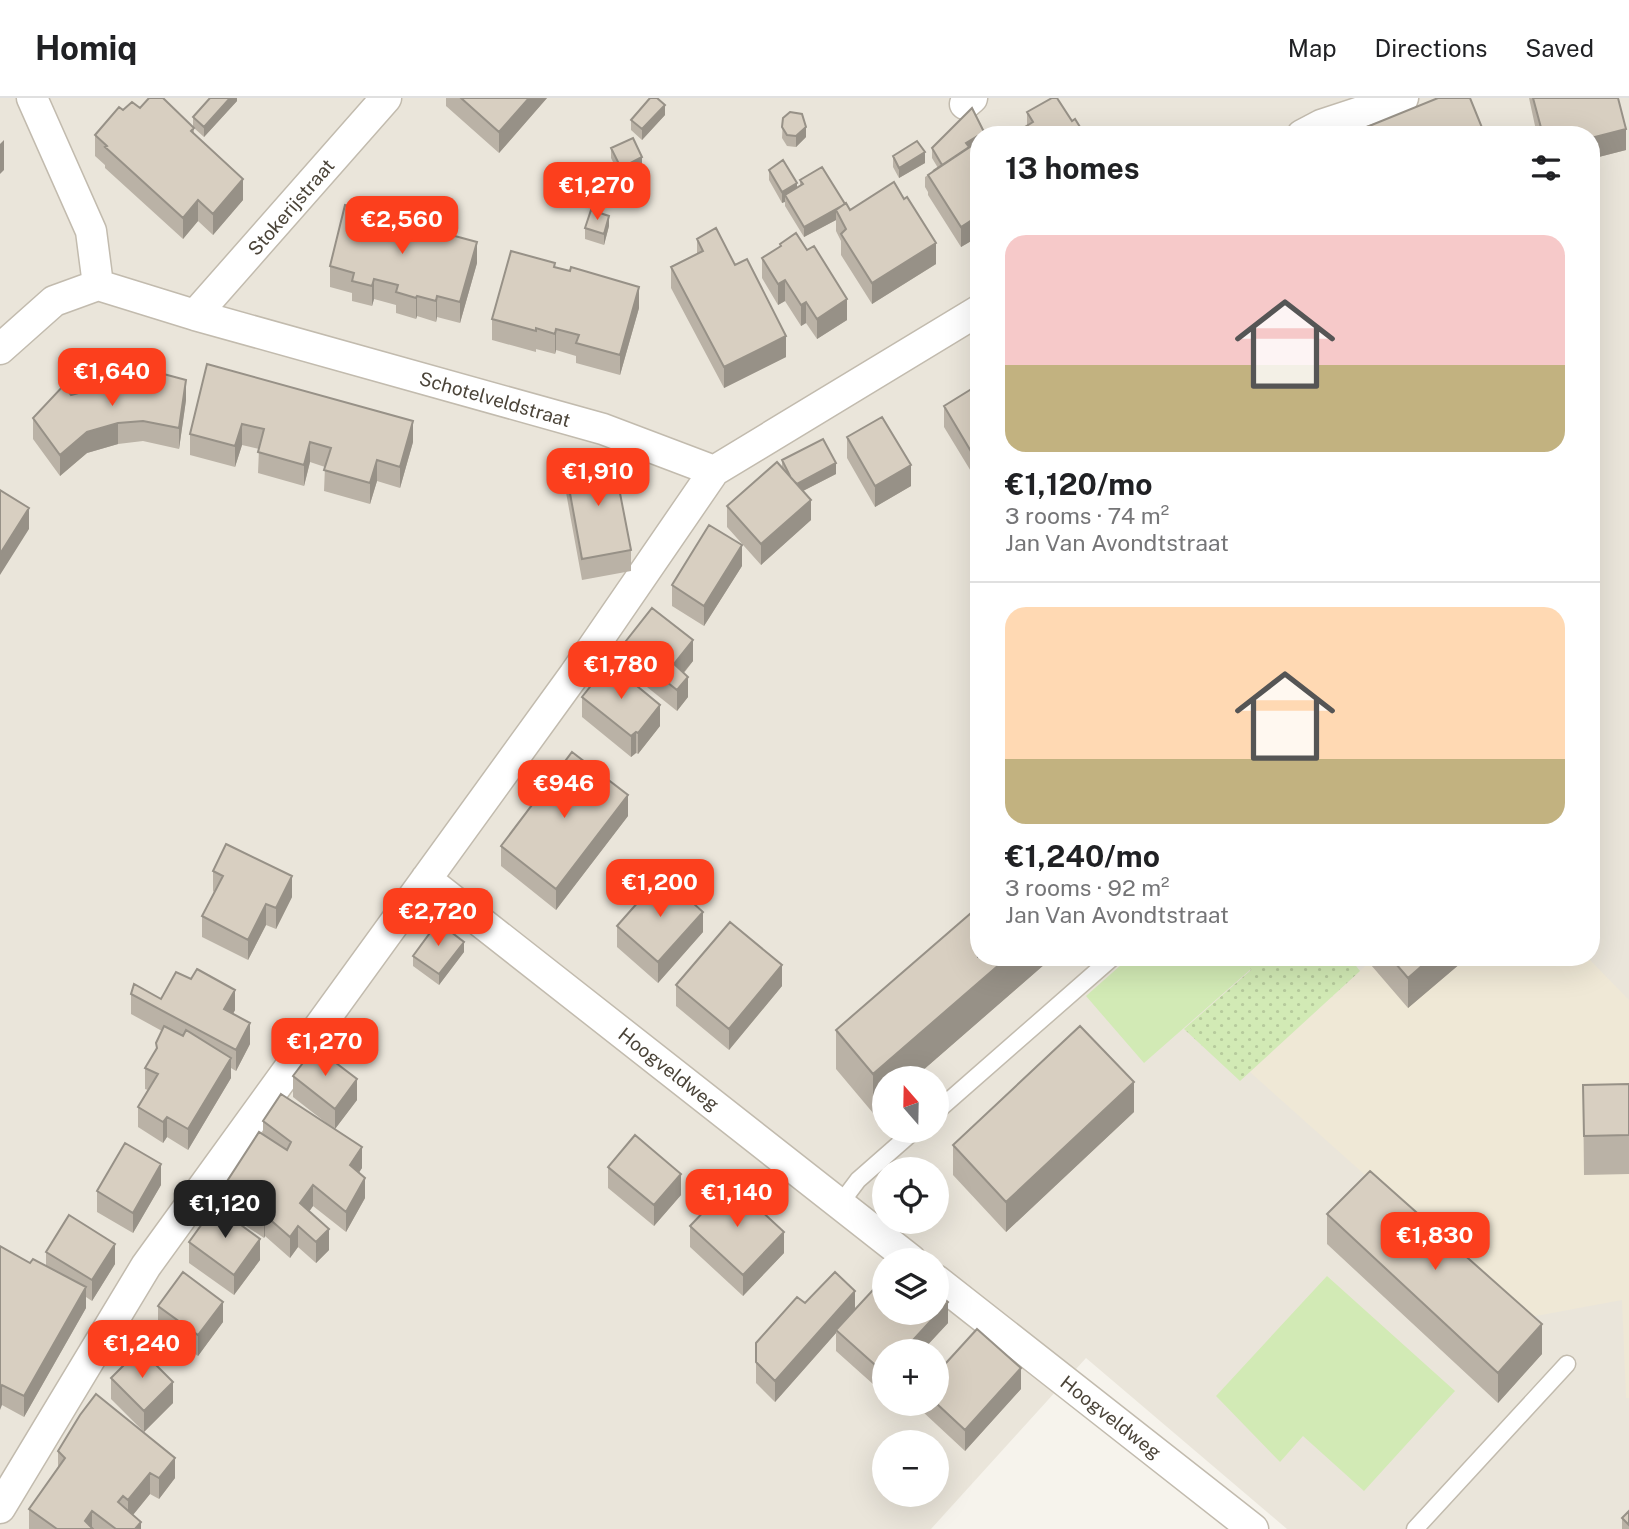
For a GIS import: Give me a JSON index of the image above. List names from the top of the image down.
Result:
{
  "streets": {
    "street": ["Stokerijstraat", "Schotelveldstraat", "Hoogveldweg"]
  },
  "crossings": [
    ["Stokerijstraat", "Schotelveldstraat"]
  ],
  "north": "top",
  "page": {
    "header": "Homiq",
    "nav": ["Map", "Directions", "Saved"],
    "heading": "13 homes",
    "price": [
      "€1,270",
      "€2,560",
      "€1,640",
      "€1,910",
      "€1,780",
      "€946",
      "€1,200",
      "€2,720",
      "€1,270",
      "€1,140",
      "€1,120",
      "€1,830",
      "€1,240"
    ],
    "list": [
      {
        "name": "€1,120/mo",
        "note": "3 rooms · 74 m² · Jan Van Avondtstraat"
      },
      {
        "name": "€1,240/mo",
        "note": "3 rooms · 92 m² · Jan Van Avondtstraat"
      }
    ],
    "map_buttons": ["+", "−"]
  }
}
